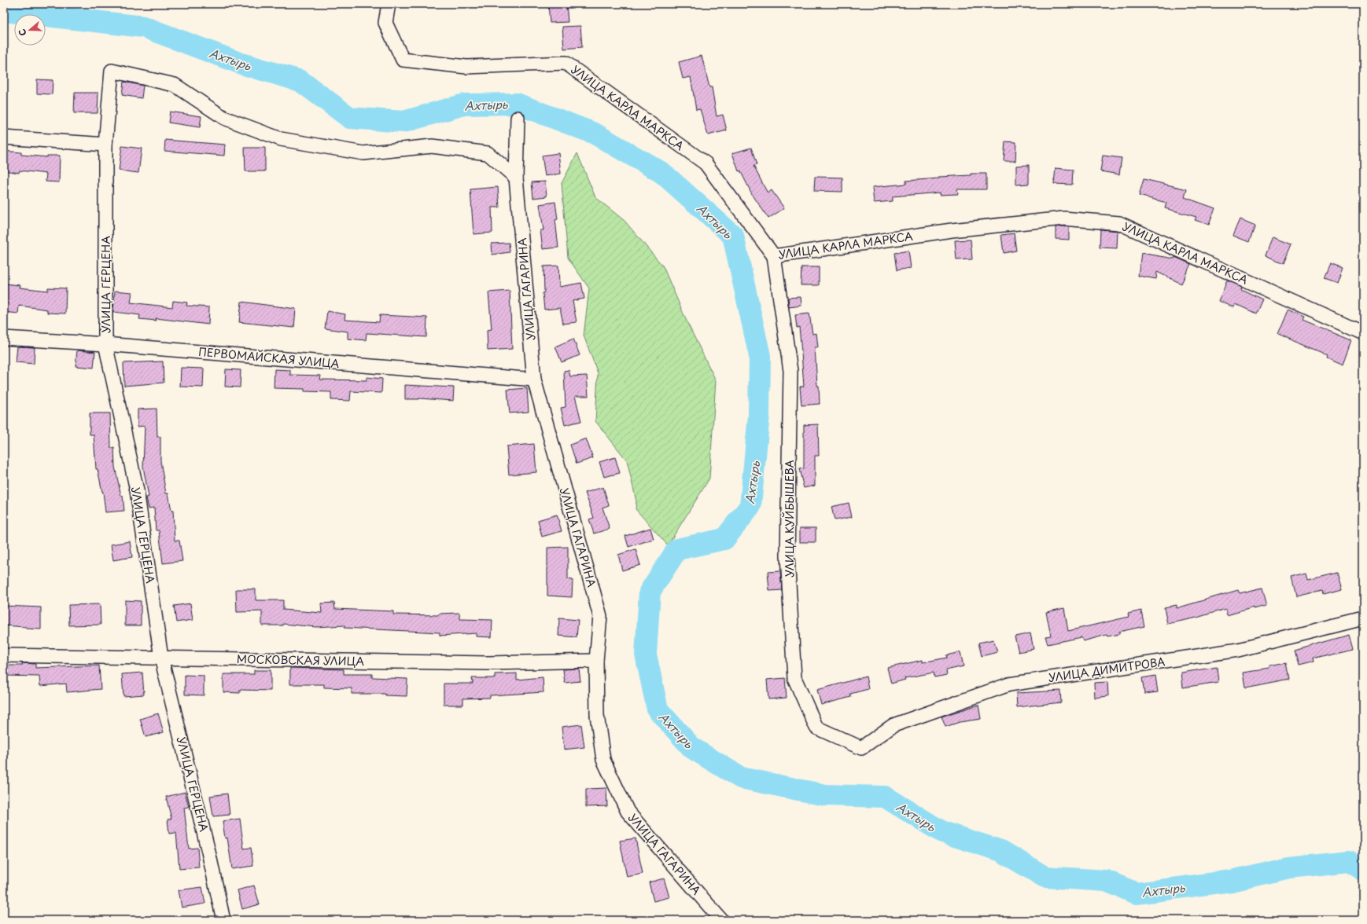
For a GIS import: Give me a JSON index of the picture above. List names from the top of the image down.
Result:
{
  "streets": {
    "street": [
      "УЛИЦА КАРЛА МАРКСА",
      "УЛИЦА ГЕРЦЕНА",
      "УЛИЦА ГАГАРИНА",
      "ПЕРВОМАЙСКАЯ УЛИЦА",
      "УЛИЦА КУЙБЫШЕВА",
      "МОСКОВСКАЯ УЛИЦА",
      "УЛИЦА ДИМИТРОВА"
    ]
  },
  "crossings": [
    ["УЛИЦА КАРЛА МАРКСА", "УЛИЦА КУЙБЫШЕВА"],
    ["УЛИЦА ГЕРЦЕНА", "УЛИЦА ГАГАРИНА"],
    ["УЛИЦА ГЕРЦЕНА", "ПЕРВОМАЙСКАЯ УЛИЦА"],
    ["УЛИЦА ГЕРЦЕНА", "МОСКОВСКАЯ УЛИЦА"],
    ["УЛИЦА ГАГАРИНА", "ПЕРВОМАЙСКАЯ УЛИЦА"],
    ["УЛИЦА ГАГАРИНА", "МОСКОВСКАЯ УЛИЦА"],
    ["УЛИЦА КУЙБЫШЕВА", "УЛИЦА ДИМИТРОВА"]
  ],
  "water": ["Ахтырь"],
  "north": "left"
}
